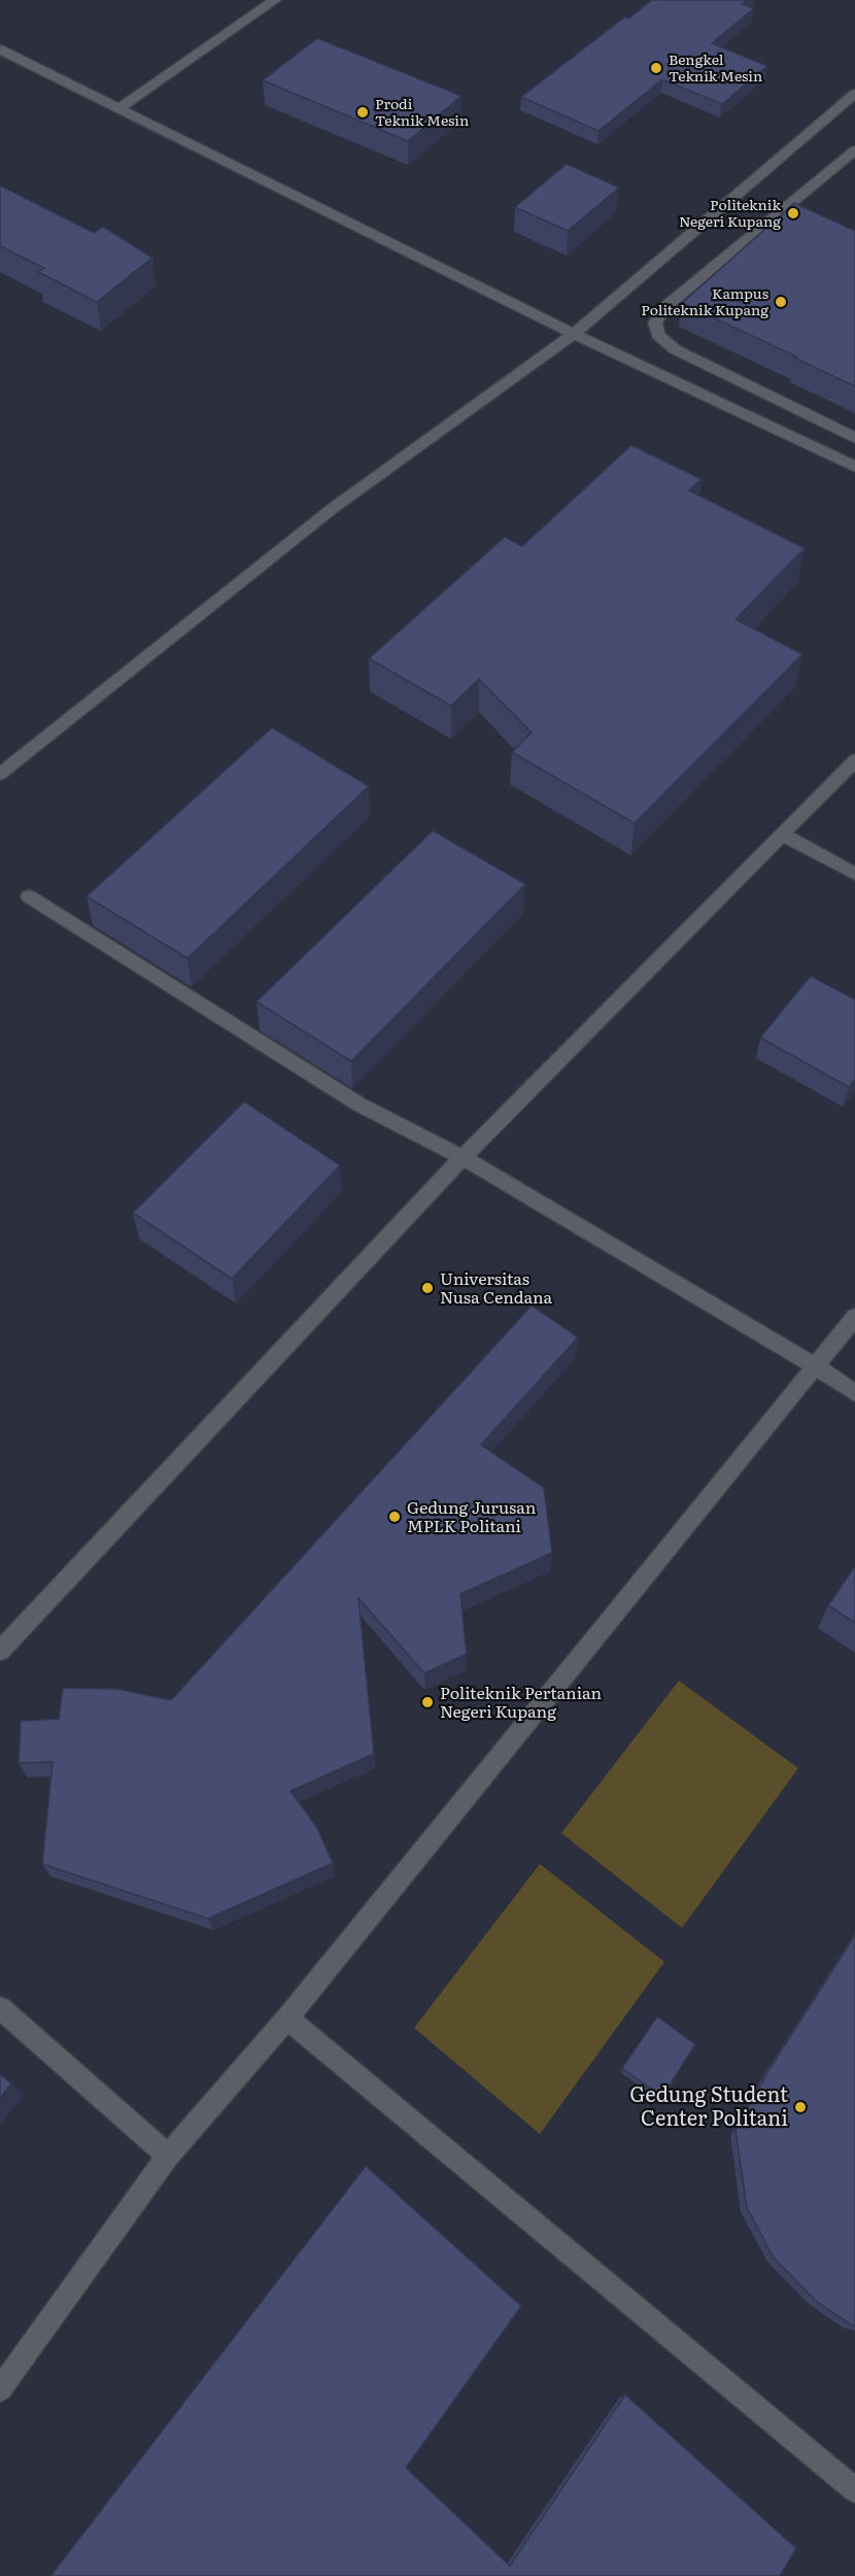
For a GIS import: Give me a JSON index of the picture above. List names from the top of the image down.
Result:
{
  "places": [
    "Bengkel Teknik Mesin",
    "Prodi Teknik Mesin",
    "Politeknik Negeri Kupang",
    "Kampus Politeknik Kupang",
    "Universitas Nusa Cendana",
    "Gedung Jurusan MPLK Politani",
    "Politeknik Pertanian Negeri Kupang",
    "Gedung Student Center Politani"
  ]
}
